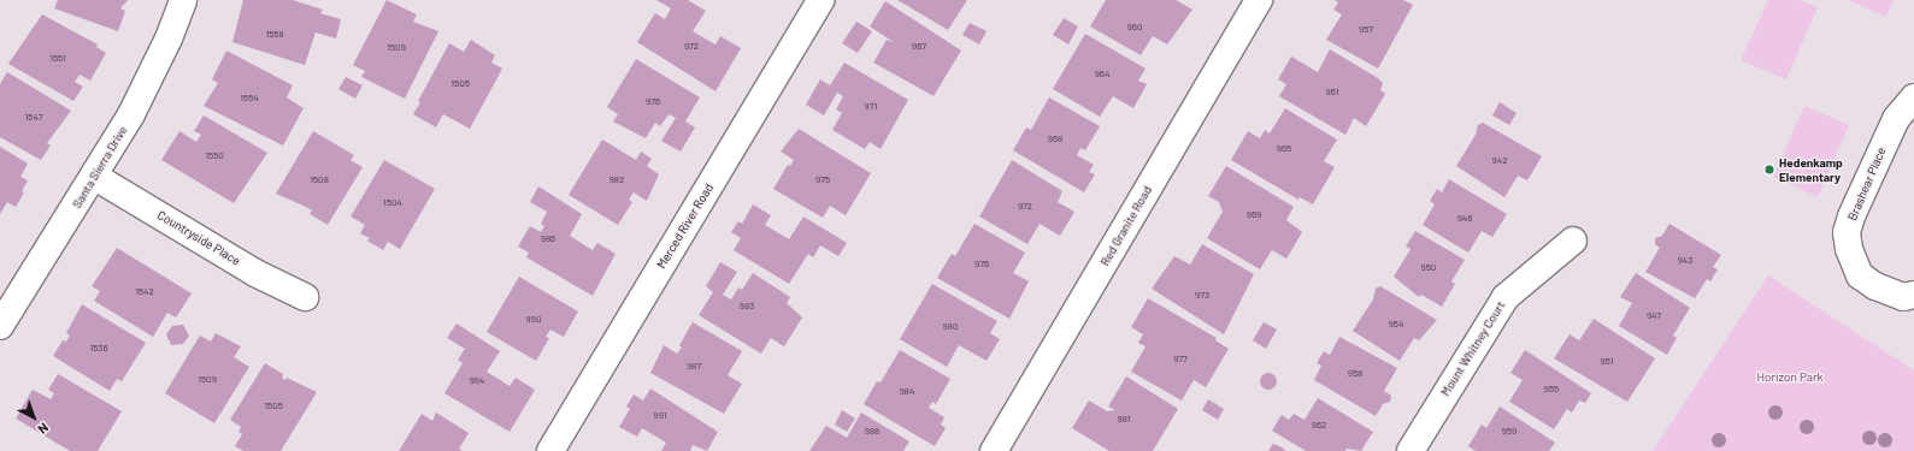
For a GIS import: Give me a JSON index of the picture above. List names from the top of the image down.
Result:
{
  "streets": {
    "street": [
      "Santa Sierra Drive",
      "Brashear Place",
      "Merced River Road",
      "Red Granite Road",
      "Countryside Place",
      "Mount Whitney Court"
    ]
  },
  "crossings": [
    ["Santa Sierra Drive", "Countryside Place"]
  ],
  "parks": ["Horizon Park"],
  "places": ["Hedenkamp Elementary"],
  "house_numbers": [
    "960",
    "957",
    "1558",
    "972",
    "967",
    "1509",
    "1551",
    "964",
    "1505",
    "961",
    "1554",
    "976",
    "971",
    "1547",
    "968",
    "965",
    "1550",
    "942",
    "1508",
    "982",
    "975",
    "1504",
    "972",
    "969",
    "946",
    "986",
    "943",
    "976",
    "950",
    "1542",
    "973",
    "983",
    "947",
    "990",
    "954",
    "980",
    "1536",
    "977",
    "951",
    "987",
    "958",
    "1509",
    "994",
    "955",
    "984",
    "1505",
    "991",
    "981",
    "962",
    "988",
    "959"
  ],
  "north": "bottom right"
}
